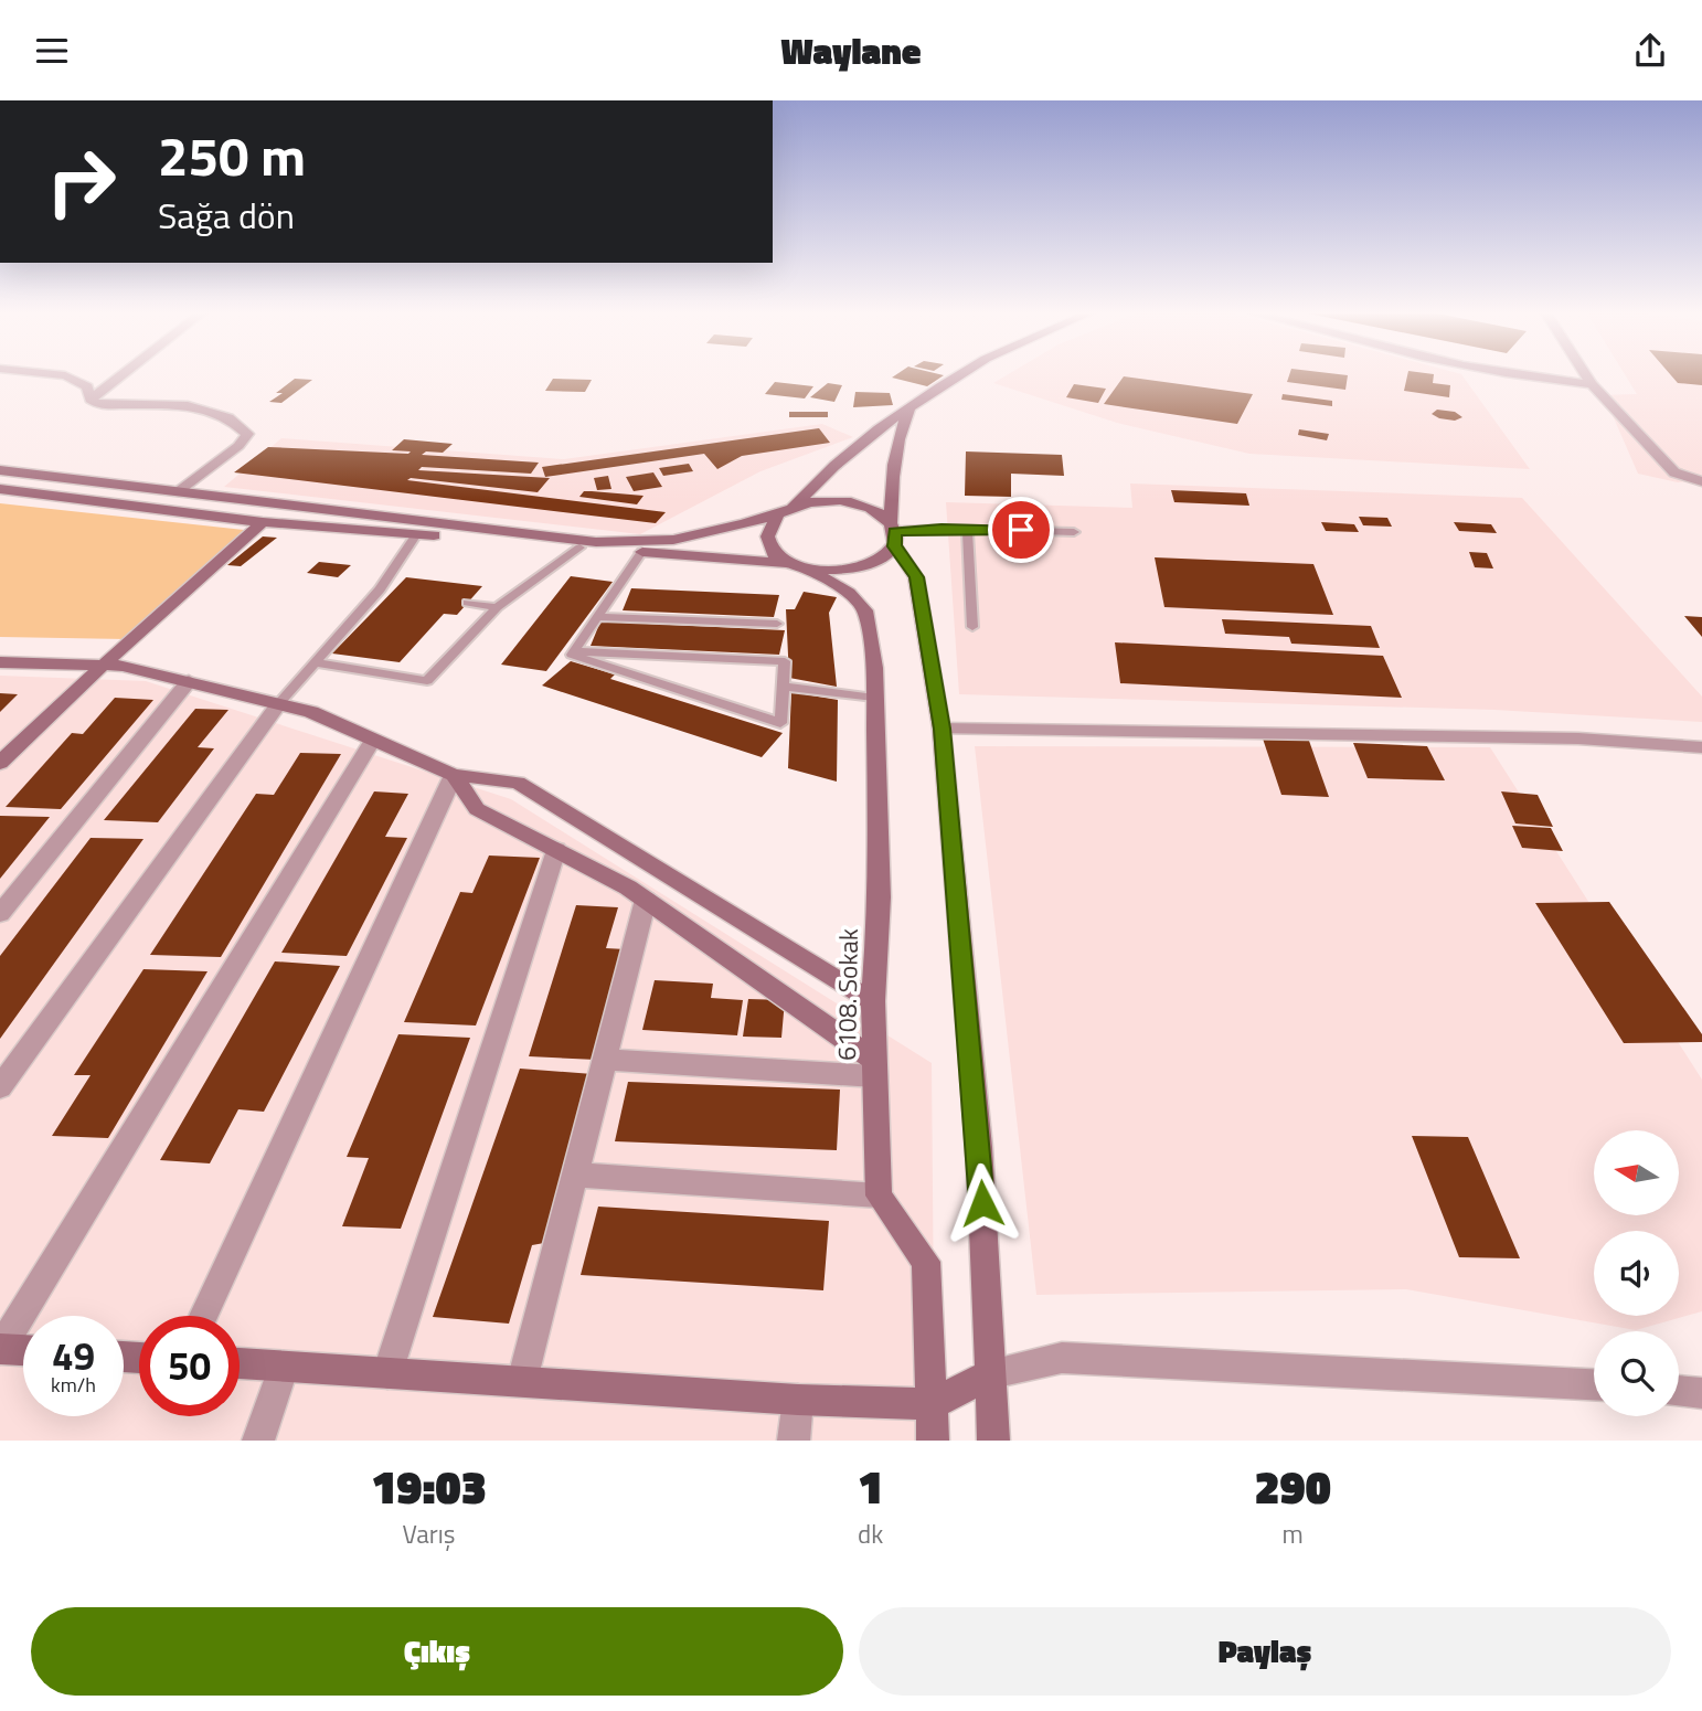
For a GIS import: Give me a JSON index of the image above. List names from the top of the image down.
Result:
{
  "streets": {
    "street": ["6108. Sokak"]
  },
  "north": "left",
  "page": {
    "header": "Waylane",
    "turn": ["250 m", "Sağa dön"],
    "speed": "49 km/h",
    "limit": "50",
    "eta": [
      "19:03",
      "Varış",
      "1",
      "dk",
      "290",
      "m"
    ],
    "buttons": ["Çıkış", "Paylaş"]
  }
}
